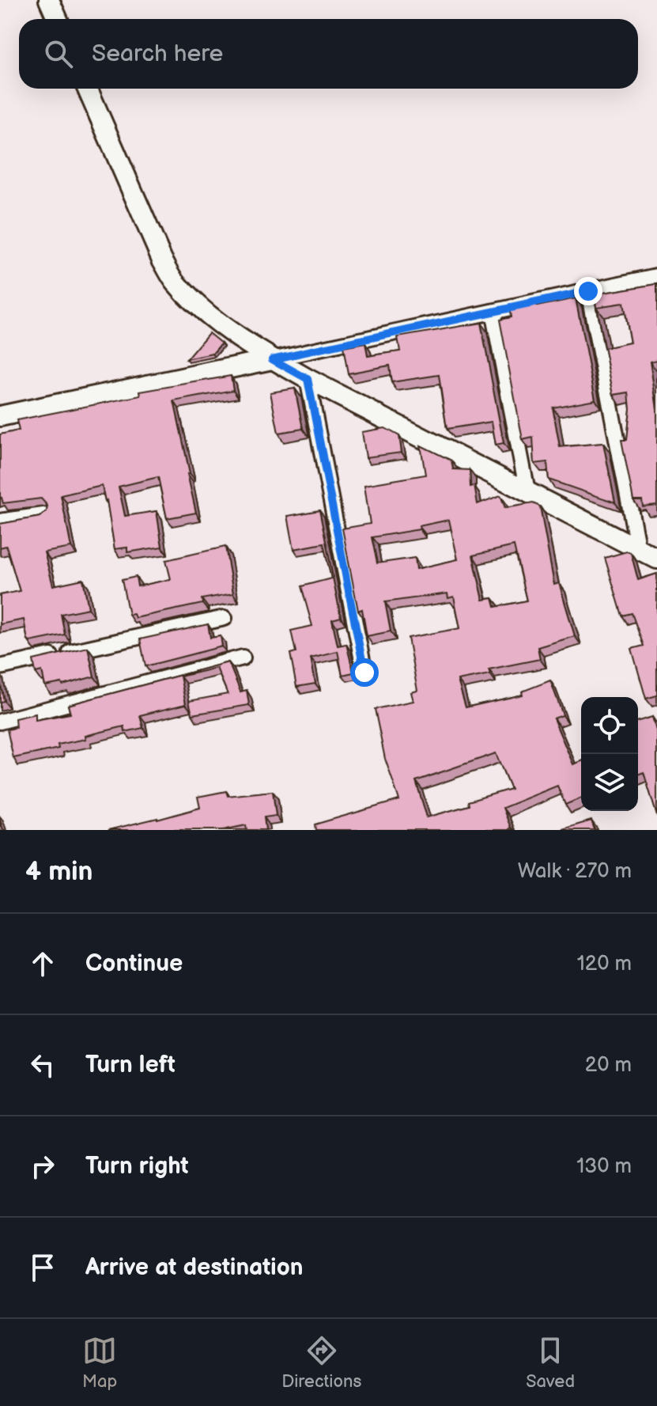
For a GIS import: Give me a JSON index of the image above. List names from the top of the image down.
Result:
{
  "page": {
    "search": "Search here",
    "heading": ["4 min", "Walk · 270 m"],
    "list": [
      ["Continue", "120 m"],
      ["Turn left", "20 m"],
      ["Turn right", "130 m"],
      "Arrive at destination"
    ],
    "nav": ["Map", "Directions", "Saved"]
  }
}
